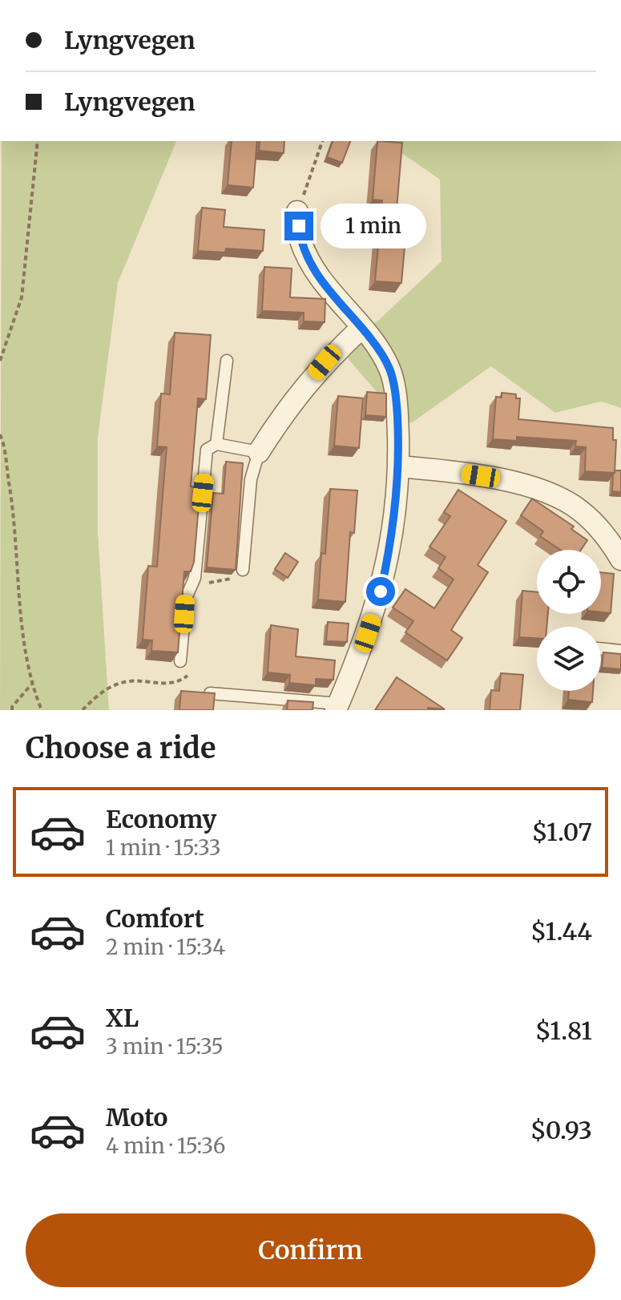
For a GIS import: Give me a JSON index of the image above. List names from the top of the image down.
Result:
{
  "page": {
    "banner": ["Lyngvegen", "Lyngvegen"],
    "bubble": "1 min",
    "heading": "Choose a ride",
    "list": [
      {
        "name": "Economy",
        "note": "1 min · 15:33",
        "value": "$1.07"
      },
      {
        "name": "Comfort",
        "note": "2 min · 15:34",
        "value": "$1.44"
      },
      {
        "name": "XL",
        "note": "3 min · 15:35",
        "value": "$1.81"
      },
      {
        "name": "Moto",
        "note": "4 min · 15:36",
        "value": "$0.93"
      }
    ],
    "buttons": "Confirm"
  }
}
